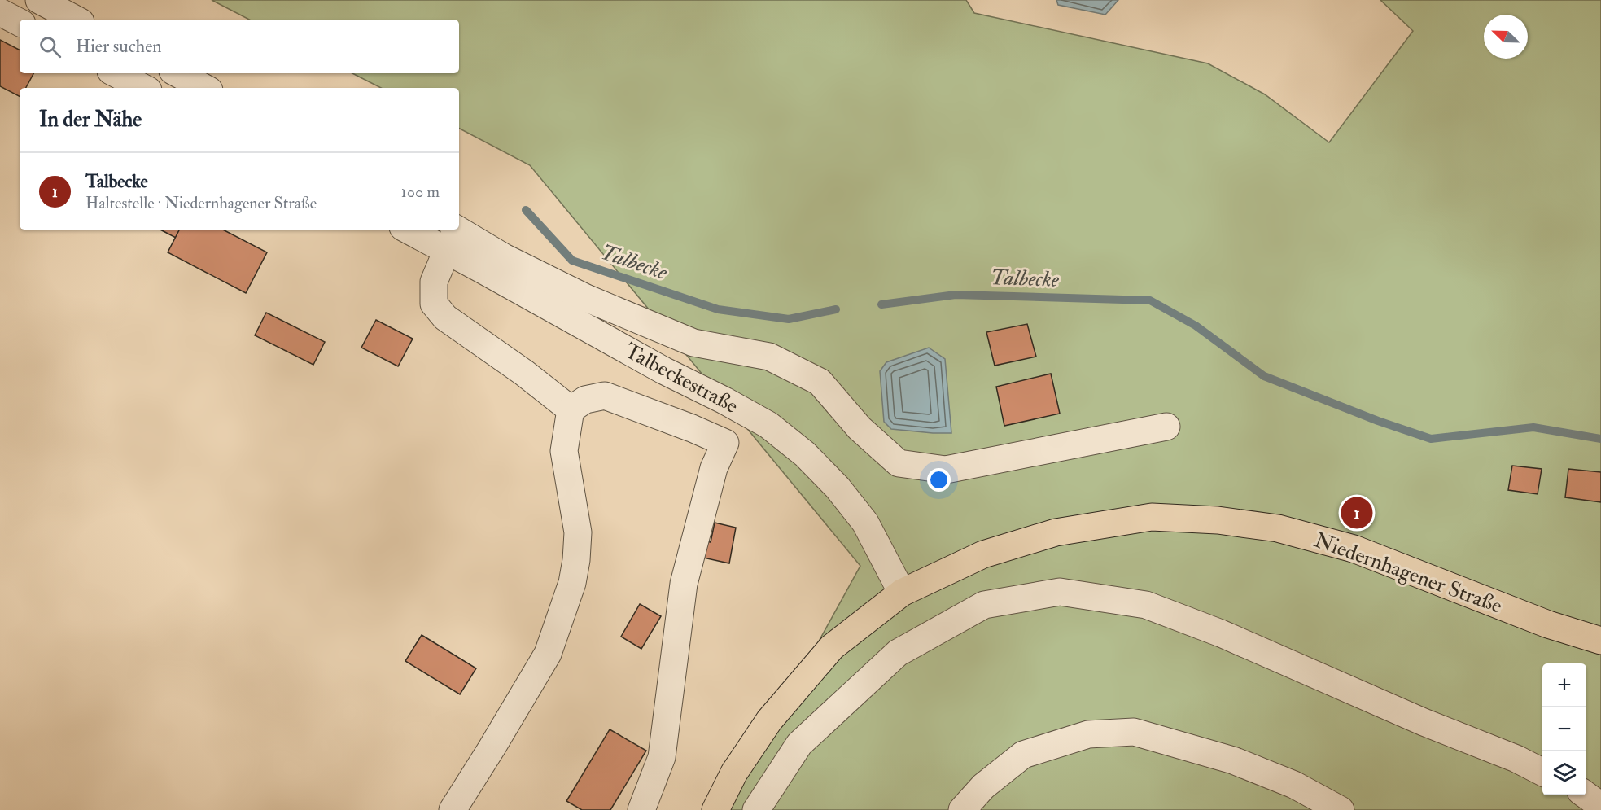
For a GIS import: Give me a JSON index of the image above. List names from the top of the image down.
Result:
{
  "streets": {
    "main road": ["Niedernhagener Straße"],
    "street": ["Talbeckestraße"]
  },
  "crossings": [
    ["Talbeckestraße", "Niedernhagener Straße"]
  ],
  "water": ["Talbecke"],
  "north": "top left",
  "page": {
    "search": "Hier suchen",
    "heading": "In der Nähe",
    "list": [
      {
        "mark": "1",
        "name": "Talbecke",
        "note": "Haltestelle · Niedernhagener Straße",
        "value": "100 m"
      }
    ],
    "pins": "1",
    "map_buttons": ["+", "−"]
  }
}
